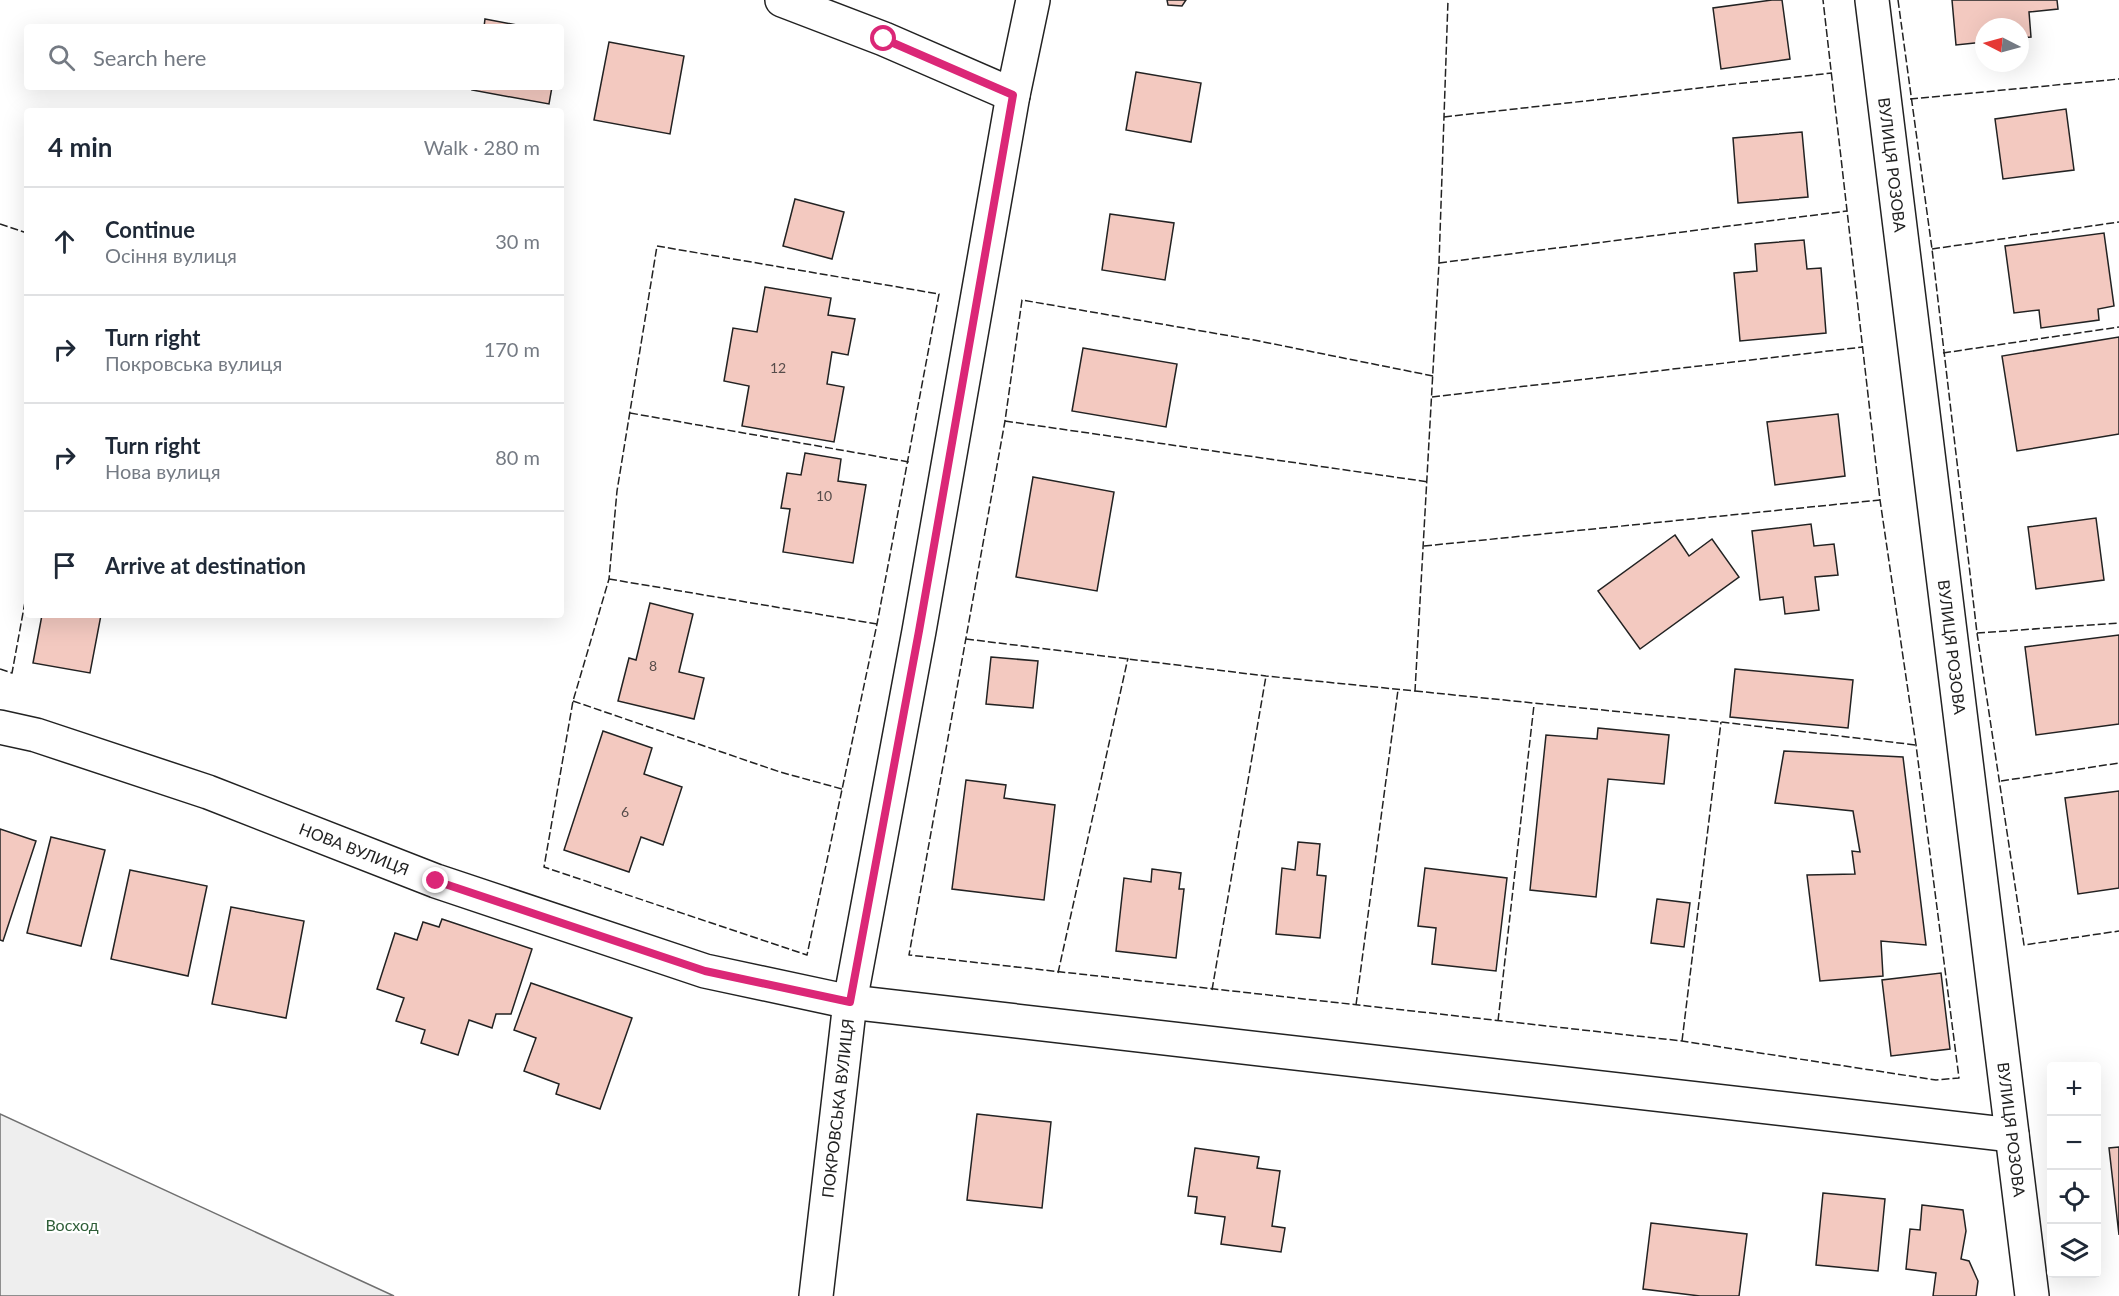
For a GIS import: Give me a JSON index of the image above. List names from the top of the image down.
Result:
{
  "streets": {
    "street": ["ВУЛИЦЯ РОЗОВА", "НОВА ВУЛИЦЯ", "ПОКРОВСЬКА ВУЛИЦЯ"]
  },
  "crossings": [
    ["ВУЛИЦЯ РОЗОВА", "НОВА ВУЛИЦЯ"],
    ["НОВА ВУЛИЦЯ", "ПОКРОВСЬКА ВУЛИЦЯ"]
  ],
  "parks": ["Восход"],
  "house_numbers": [
    "12",
    "10",
    "8",
    "6"
  ],
  "north": "left",
  "page": {
    "search": "Search here",
    "heading": ["4 min", "Walk · 280 m"],
    "list": [
      ["Continue", "Осіння вулиця", "30 m"],
      ["Turn right", "Покровська вулиця", "170 m"],
      ["Turn right", "Нова вулиця", "80 m"],
      "Arrive at destination"
    ],
    "map_buttons": ["+", "−"]
  }
}
